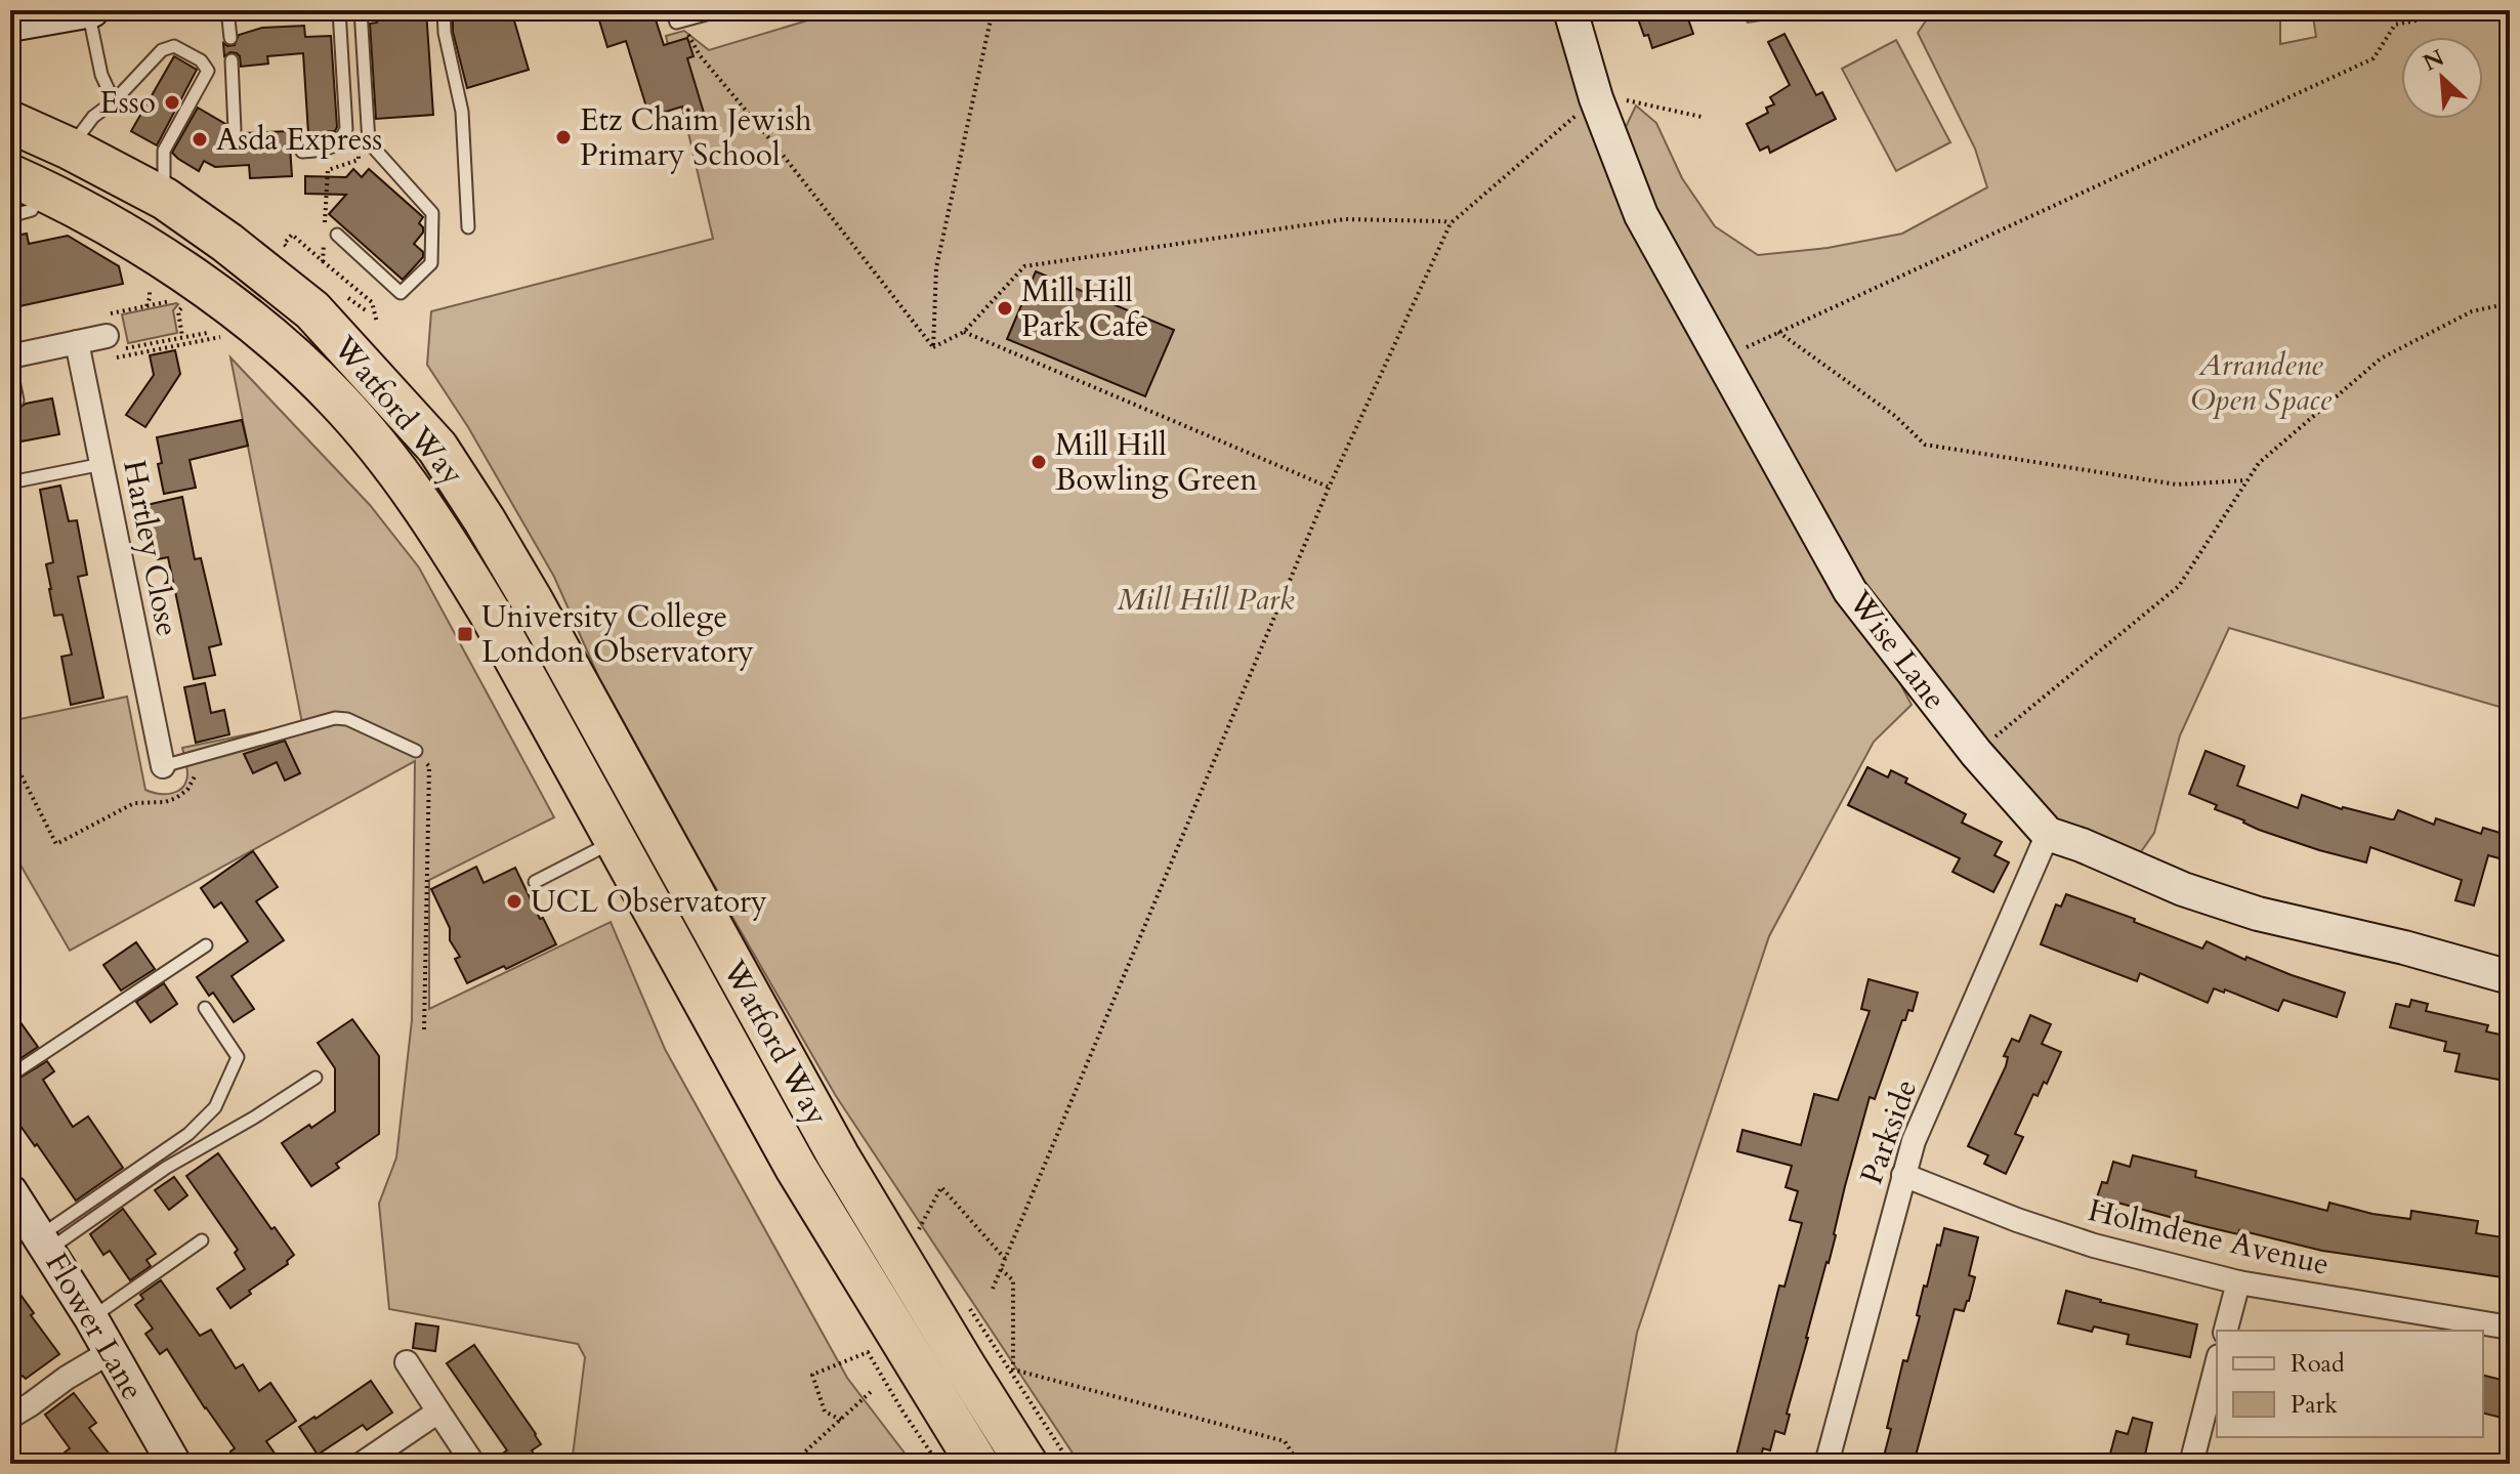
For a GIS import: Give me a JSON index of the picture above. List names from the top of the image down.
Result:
{
  "streets": {
    "highway": ["Watford Way"],
    "street": [
      "Hartley Close",
      "Wise Lane",
      "Parkside",
      "Holmdene Avenue",
      "Flower Lane"
    ]
  },
  "crossings": [
    ["Wise Lane", "Parkside"],
    ["Parkside", "Holmdene Avenue"]
  ],
  "parks": ["Arrandene Open Space", "Mill Hill Park"],
  "places": {
    "other": [
      "Esso",
      "Etz Chaim Jewish Primary School",
      "Asda Express",
      "Mill Hill Park Cafe",
      "Mill Hill Bowling Green",
      "UCL Observatory"
    ],
    "transit": ["University College London Observatory"]
  },
  "legend": ["Road", "Park"],
  "north": "top left"
}
